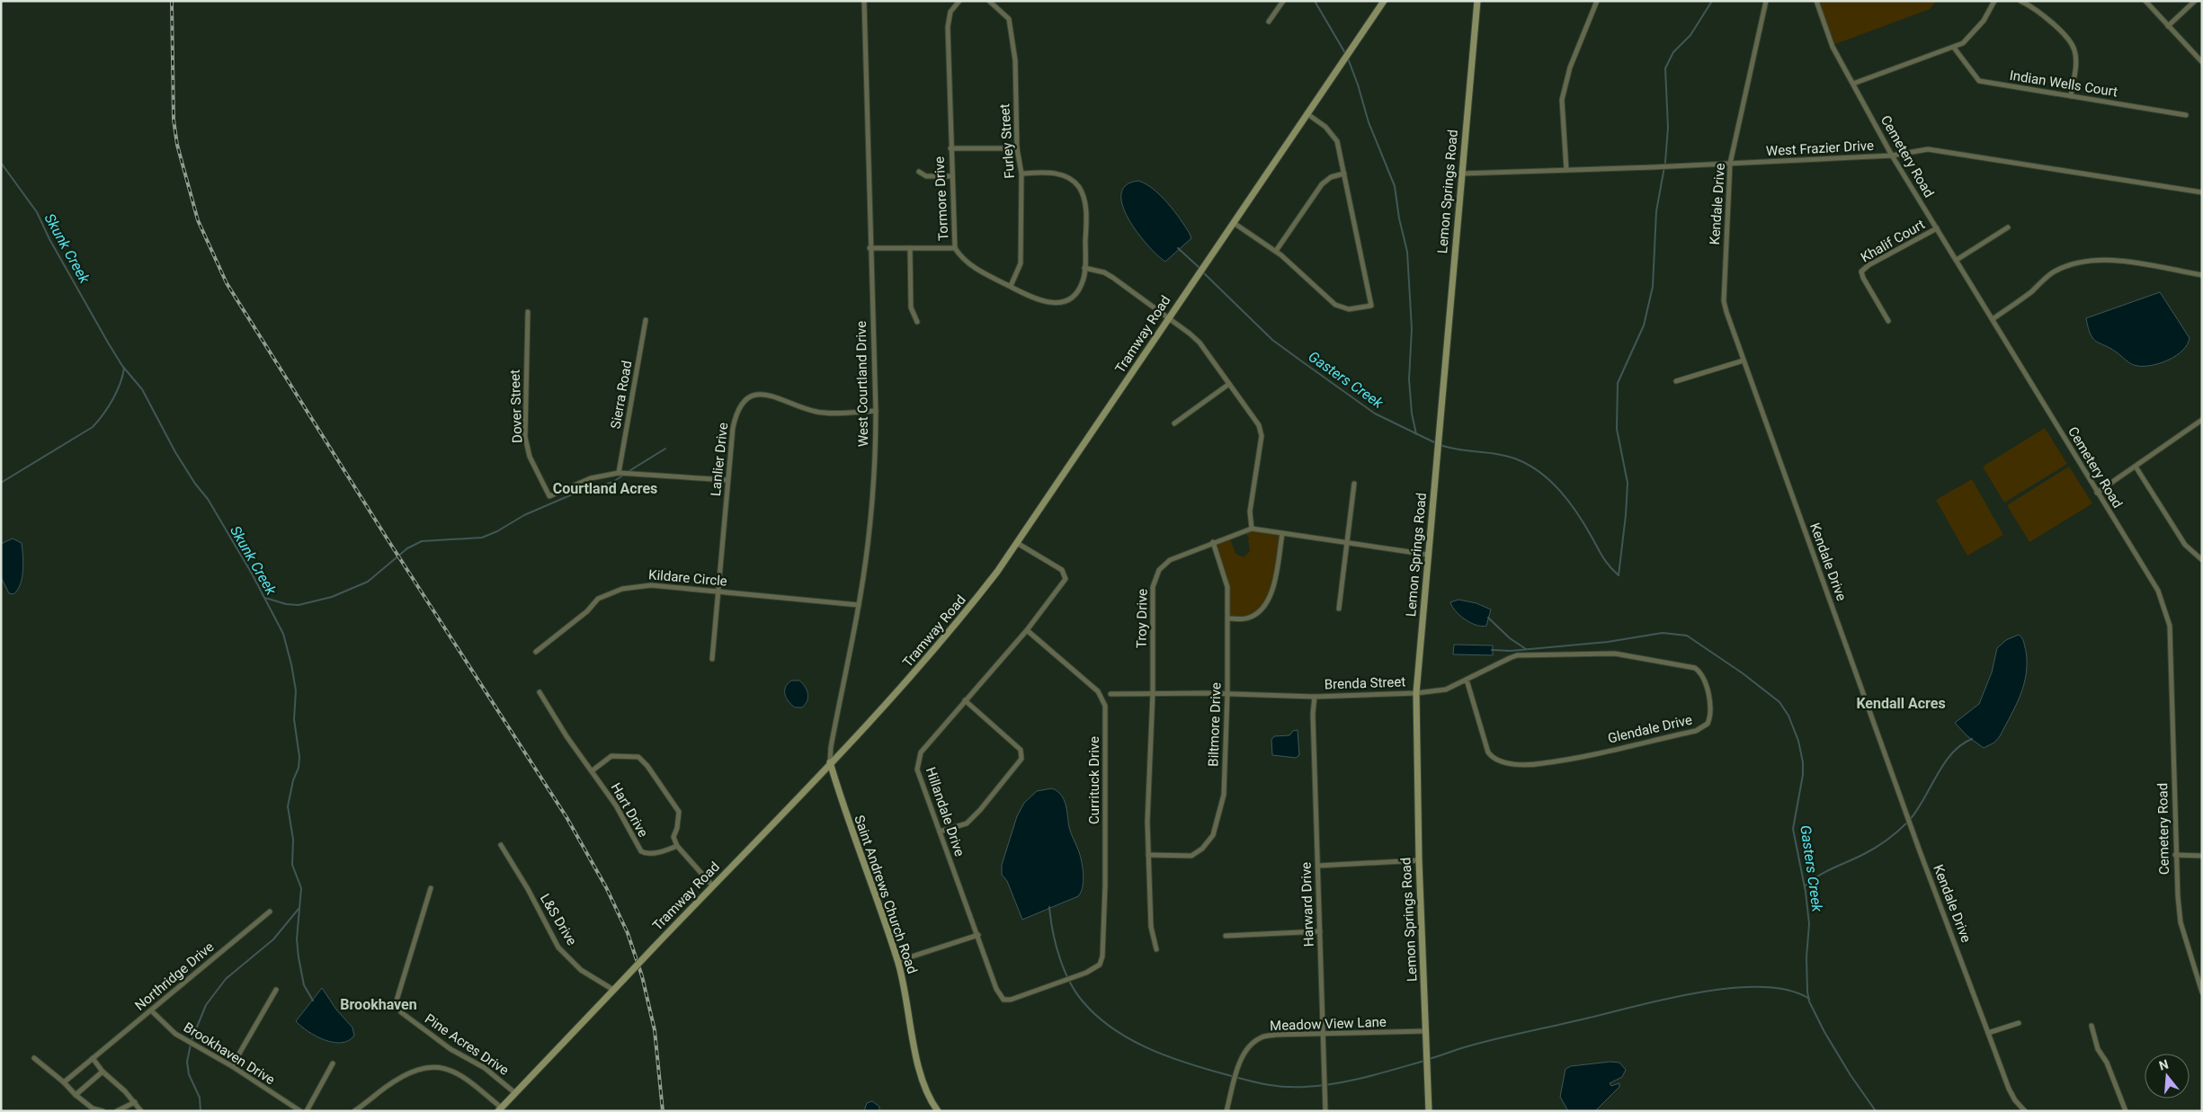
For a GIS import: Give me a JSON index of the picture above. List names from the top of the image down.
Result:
{
  "streets": {
    "street": [
      "Indian Wells Court",
      "Furley Street",
      "West Frazier Drive",
      "Cemetery Road",
      "Lemon Springs Road",
      "Tormore Drive",
      "Kendale Drive",
      "Khalif Court",
      "Tramway Road",
      "West Courtland Drive",
      "Sierra Road",
      "Dover Street",
      "Lanlier Drive",
      "Kildare Circle",
      "Troy Drive",
      "Brenda Street",
      "Biltmore Drive",
      "Glendale Drive",
      "Currituck Drive",
      "Hart Drive",
      "Hillandale Drive",
      "Saint Andrews Church Road",
      "Harward Drive",
      "L&S Drive",
      "Northridge Drive",
      "Meadow View Lane",
      "Pine Acres Drive",
      "Brookhaven Drive"
    ]
  },
  "crossings": [
    ["Furley Street", "Tormore Drive"],
    ["West Frazier Drive", "Cemetery Road"],
    ["West Frazier Drive", "Lemon Springs Road"],
    ["West Frazier Drive", "Kendale Drive"],
    ["Cemetery Road", "Khalif Court"],
    ["Lemon Springs Road", "Troy Drive"],
    ["Lemon Springs Road", "Brenda Street"],
    ["Lemon Springs Road", "Glendale Drive"],
    ["Lemon Springs Road", "Meadow View Lane"],
    ["Tramway Road", "West Courtland Drive"],
    ["Tramway Road", "Hillandale Drive"],
    ["Tramway Road", "Saint Andrews Church Road"],
    ["Tramway Road", "L&S Drive"],
    ["Tramway Road", "Pine Acres Drive"],
    ["West Courtland Drive", "Lanlier Drive"],
    ["West Courtland Drive", "Kildare Circle"],
    ["West Courtland Drive", "Saint Andrews Church Road"],
    ["Sierra Road", "Dover Street"],
    ["Lanlier Drive", "Kildare Circle"],
    ["Troy Drive", "Brenda Street"],
    ["Troy Drive", "Biltmore Drive"],
    ["Brenda Street", "Biltmore Drive"],
    ["Brenda Street", "Glendale Drive"],
    ["Brenda Street", "Harward Drive"],
    ["Currituck Drive", "Hillandale Drive"],
    ["Harward Drive", "Meadow View Lane"],
    ["Northridge Drive", "Brookhaven Drive"]
  ],
  "districts": ["Courtland Acres", "Kendall Acres", "Brookhaven"],
  "water": ["Skunk Creek", "Gasters Creek"],
  "north": "top"
}
